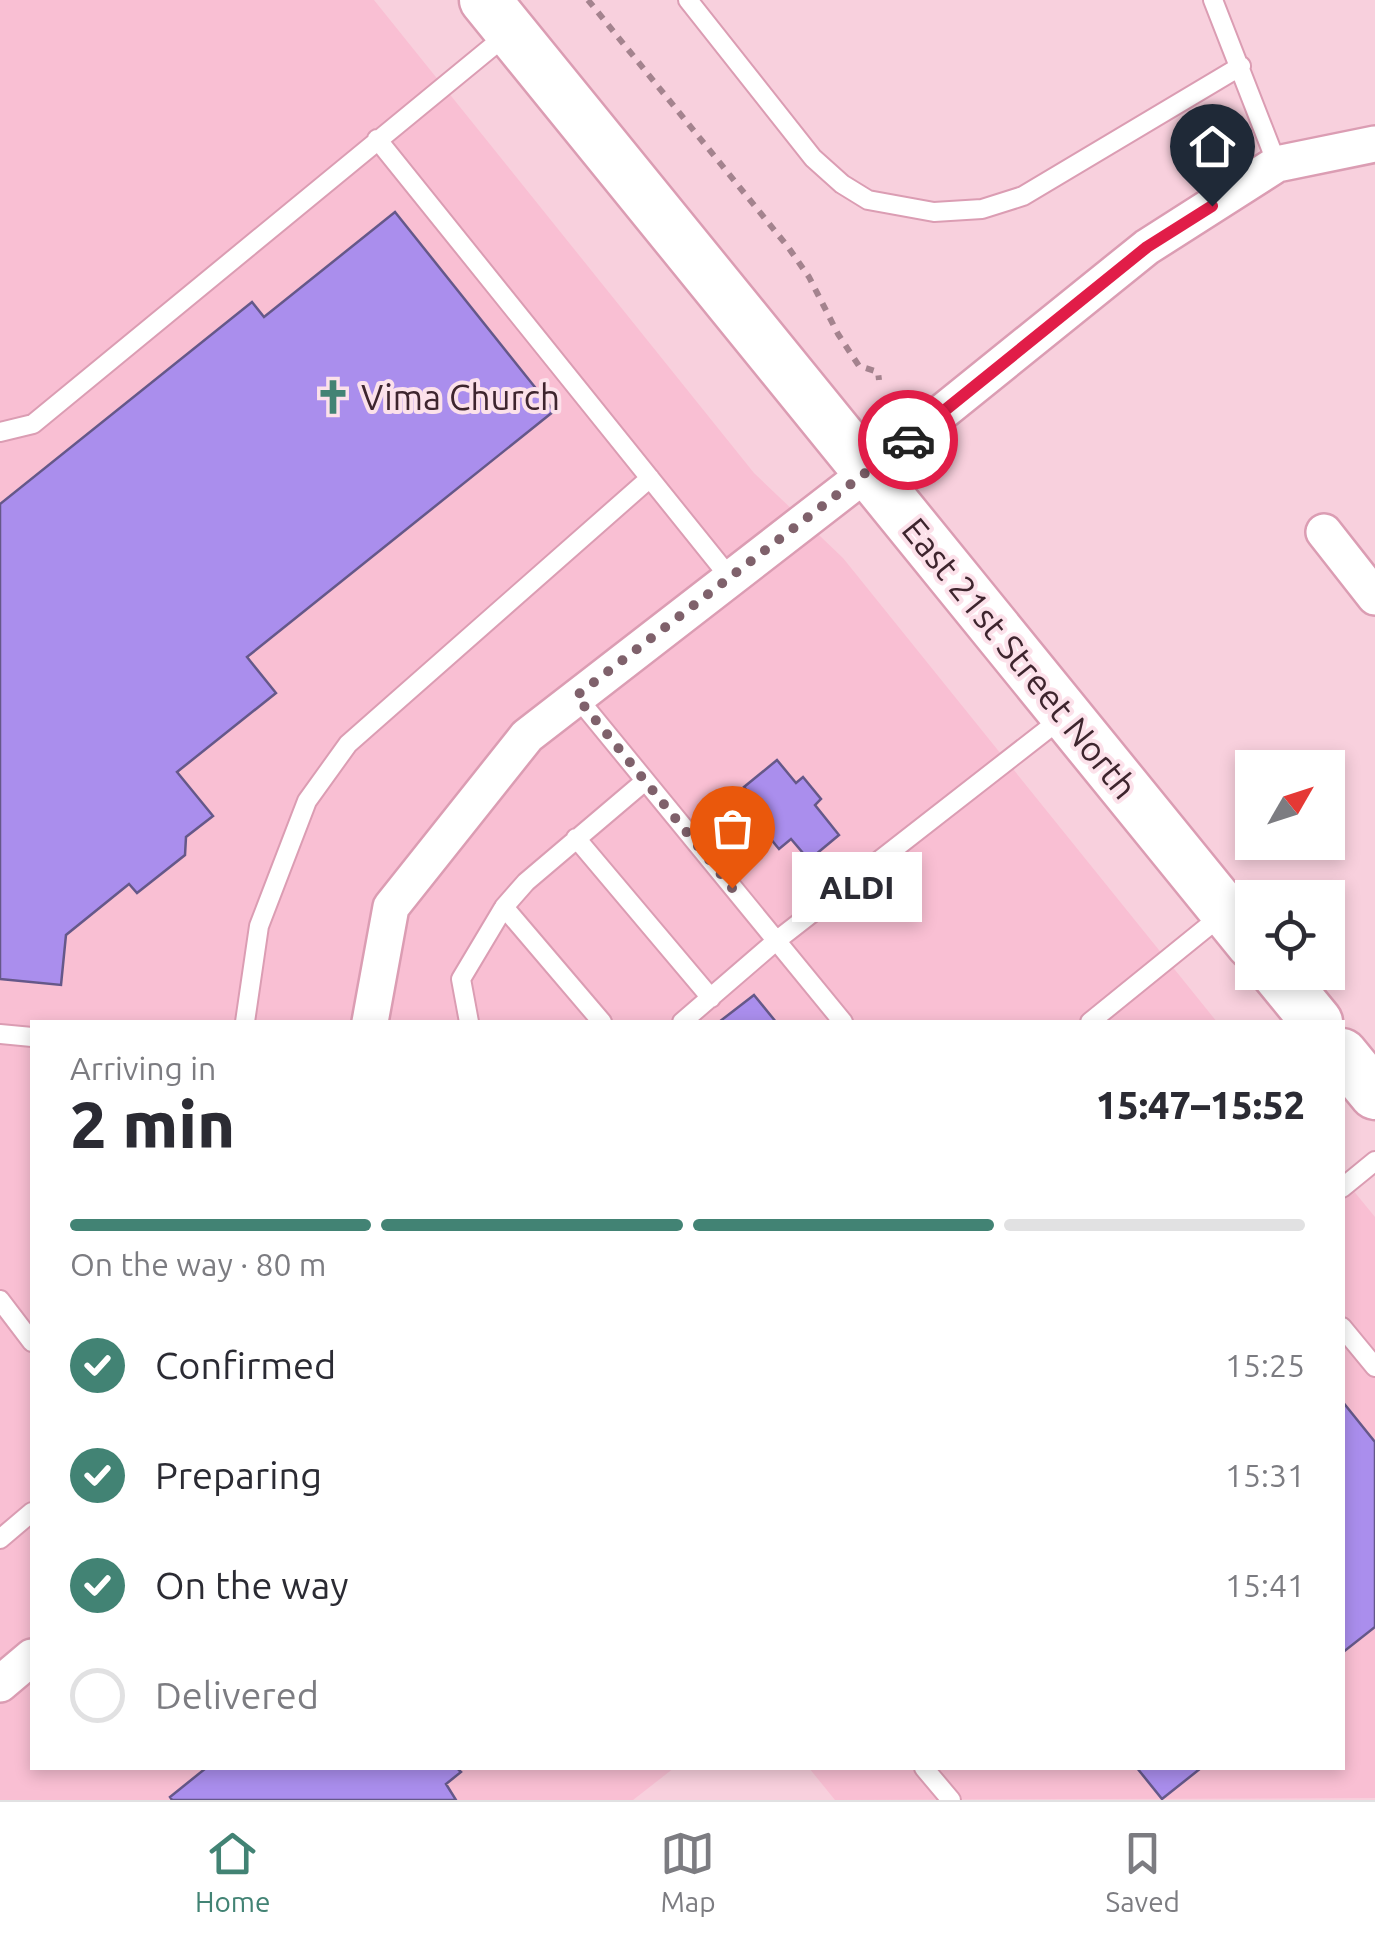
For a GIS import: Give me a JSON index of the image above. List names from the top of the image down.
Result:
{
  "streets": {
    "main road": ["East 21st Street North"]
  },
  "places": {
    "church": ["Vima Church"],
    "other": ["ALDI"]
  },
  "north": "top right",
  "page": {
    "bubble": "ALDI",
    "heading": ["2 min", "Arriving in", "15:47–15:52"],
    "bar": "On the way · 80 m",
    "list": [
      ["Confirmed", "15:25"],
      ["Preparing", "15:31"],
      ["On the way", "15:41"],
      "Delivered"
    ],
    "tabs": ["Home", "Map", "Saved"]
  }
}
